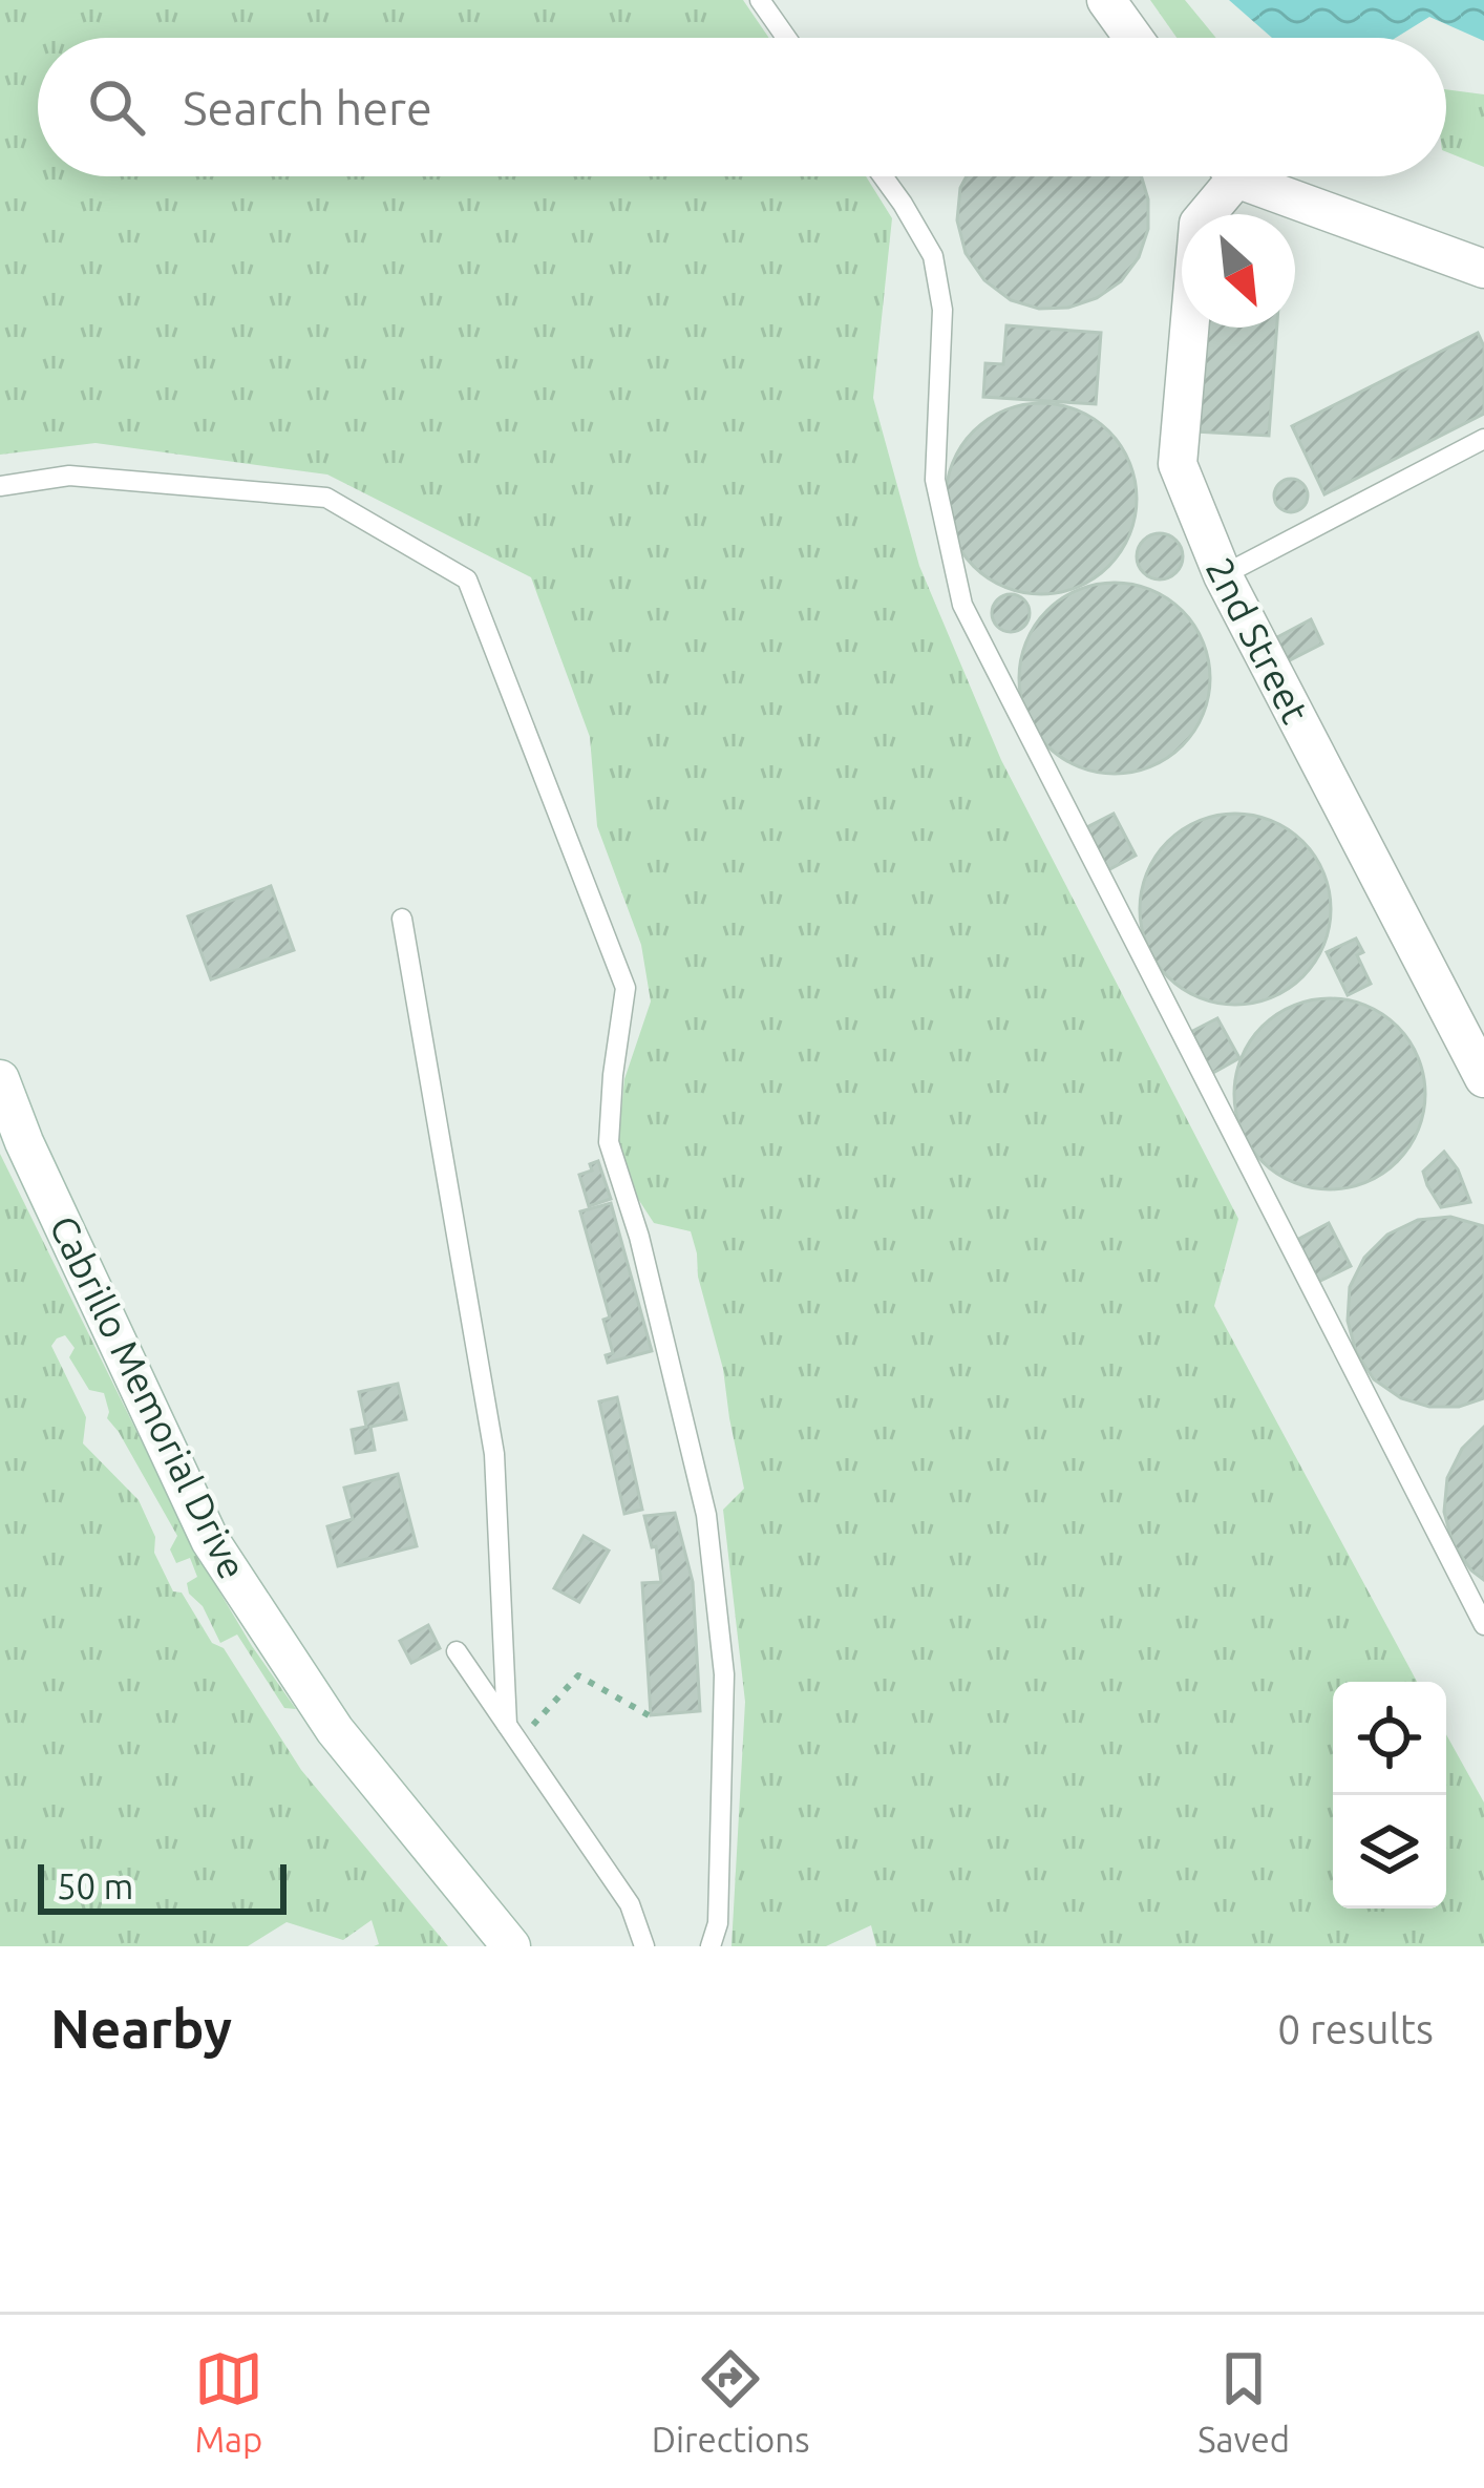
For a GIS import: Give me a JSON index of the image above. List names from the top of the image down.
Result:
{
  "streets": {
    "street": ["2nd Street", "Cabrillo Memorial Drive"]
  },
  "scale_bar": "50 m",
  "north": "bottom right",
  "page": {
    "search": "Search here",
    "scale": "50 m",
    "heading": ["Nearby", "0 results"],
    "nav": ["Map", "Directions", "Saved"]
  }
}
